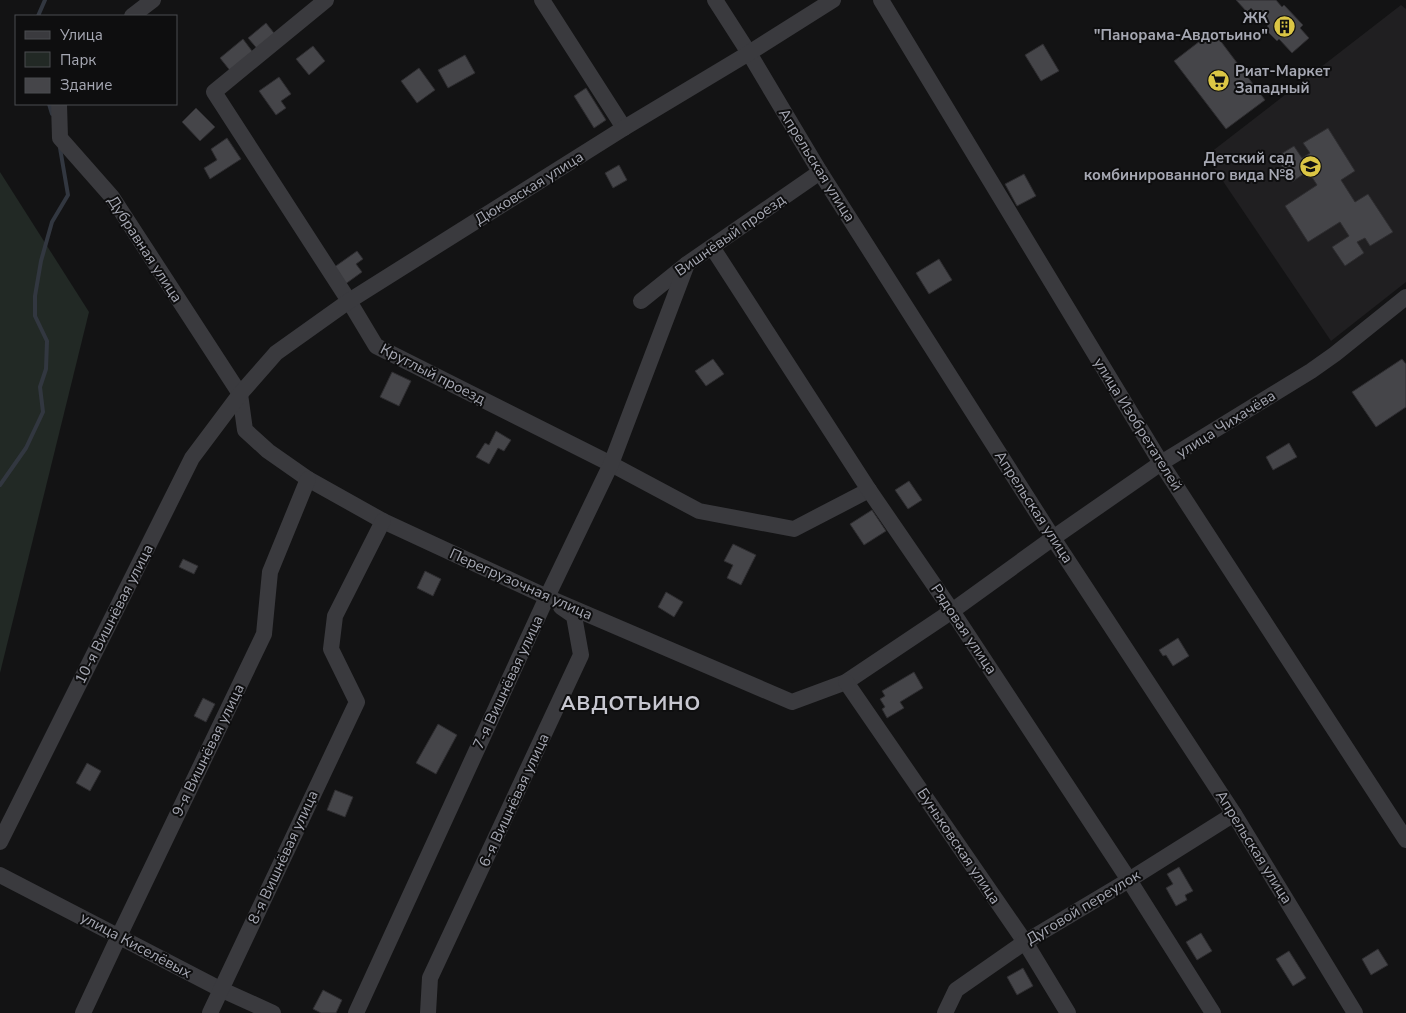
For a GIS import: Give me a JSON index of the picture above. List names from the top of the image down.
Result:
{
  "streets": {
    "street": [
      "Апрельская улица",
      "Дюковская улица",
      "Вишнёвый проезд",
      "Дубравная улица",
      "Круглый проезд",
      "улица Изобретателей",
      "улица Чихачёва",
      "Перегрузочная улица",
      "10-я Вишнёвая улица",
      "Рядовая улица",
      "7-я Вишнёвая улица",
      "9-я Вишнёвая улица",
      "6-я Вишнёвая улица",
      "Буньковская улица",
      "8-я Вишнёвая улица",
      "Дуговой переулок",
      "улица Киселёвых"
    ]
  },
  "crossings": [
    ["Апрельская улица", "Дюковская улица"],
    ["Апрельская улица", "Вишнёвый проезд"],
    ["Апрельская улица", "улица Чихачёва"],
    ["Апрельская улица", "Дуговой переулок"],
    ["Дюковская улица", "Дубравная улица"],
    ["Дюковская улица", "Круглый проезд"],
    ["Дюковская улица", "Перегрузочная улица"],
    ["Дюковская улица", "10-я Вишнёвая улица"],
    ["Вишнёвый проезд", "Рядовая улица"],
    ["Вишнёвый проезд", "7-я Вишнёвая улица"],
    ["Дубравная улица", "Перегрузочная улица"],
    ["Дубравная улица", "10-я Вишнёвая улица"],
    ["Круглый проезд", "Рядовая улица"],
    ["Круглый проезд", "7-я Вишнёвая улица"],
    ["улица Изобретателей", "улица Чихачёва"],
    ["улица Чихачёва", "Перегрузочная улица"],
    ["улица Чихачёва", "Рядовая улица"],
    ["улица Чихачёва", "Буньковская улица"],
    ["Перегрузочная улица", "10-я Вишнёвая улица"],
    ["Перегрузочная улица", "7-я Вишнёвая улица"],
    ["Перегрузочная улица", "9-я Вишнёвая улица"],
    ["Перегрузочная улица", "6-я Вишнёвая улица"],
    ["Перегрузочная улица", "Буньковская улица"],
    ["Перегрузочная улица", "8-я Вишнёвая улица"],
    ["Рядовая улица", "Дуговой переулок"],
    ["7-я Вишнёвая улица", "6-я Вишнёвая улица"],
    ["9-я Вишнёвая улица", "улица Киселёвых"],
    ["Буньковская улица", "Дуговой переулок"],
    ["8-я Вишнёвая улица", "улица Киселёвых"]
  ],
  "districts": ["АВДОТЬИНО"],
  "places": {
    "building": ["ЖК \"Панорама-Авдотьино\""],
    "supermarket": ["Риат-Маркет Западный"],
    "school or university": ["Детский сад комбинированного вида №8"]
  },
  "legend": ["Улица", "Парк", "Здание"]
}
